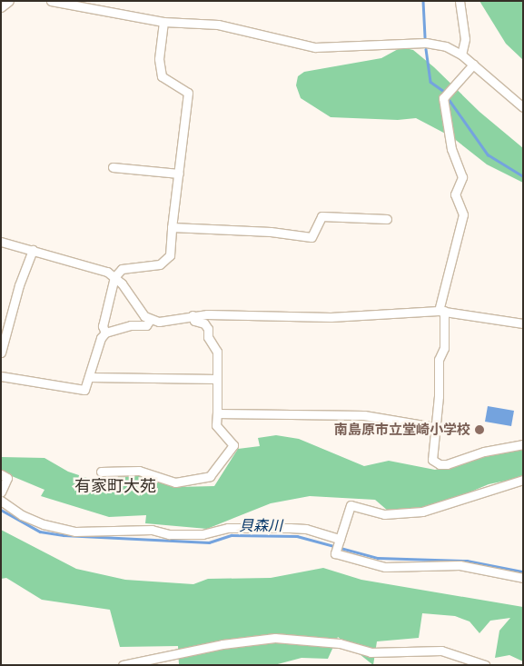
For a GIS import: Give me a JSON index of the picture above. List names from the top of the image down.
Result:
{
  "districts": ["有家町大苑"],
  "water": ["貝森川"],
  "places": ["南島原市立堂崎小学校"]
}
